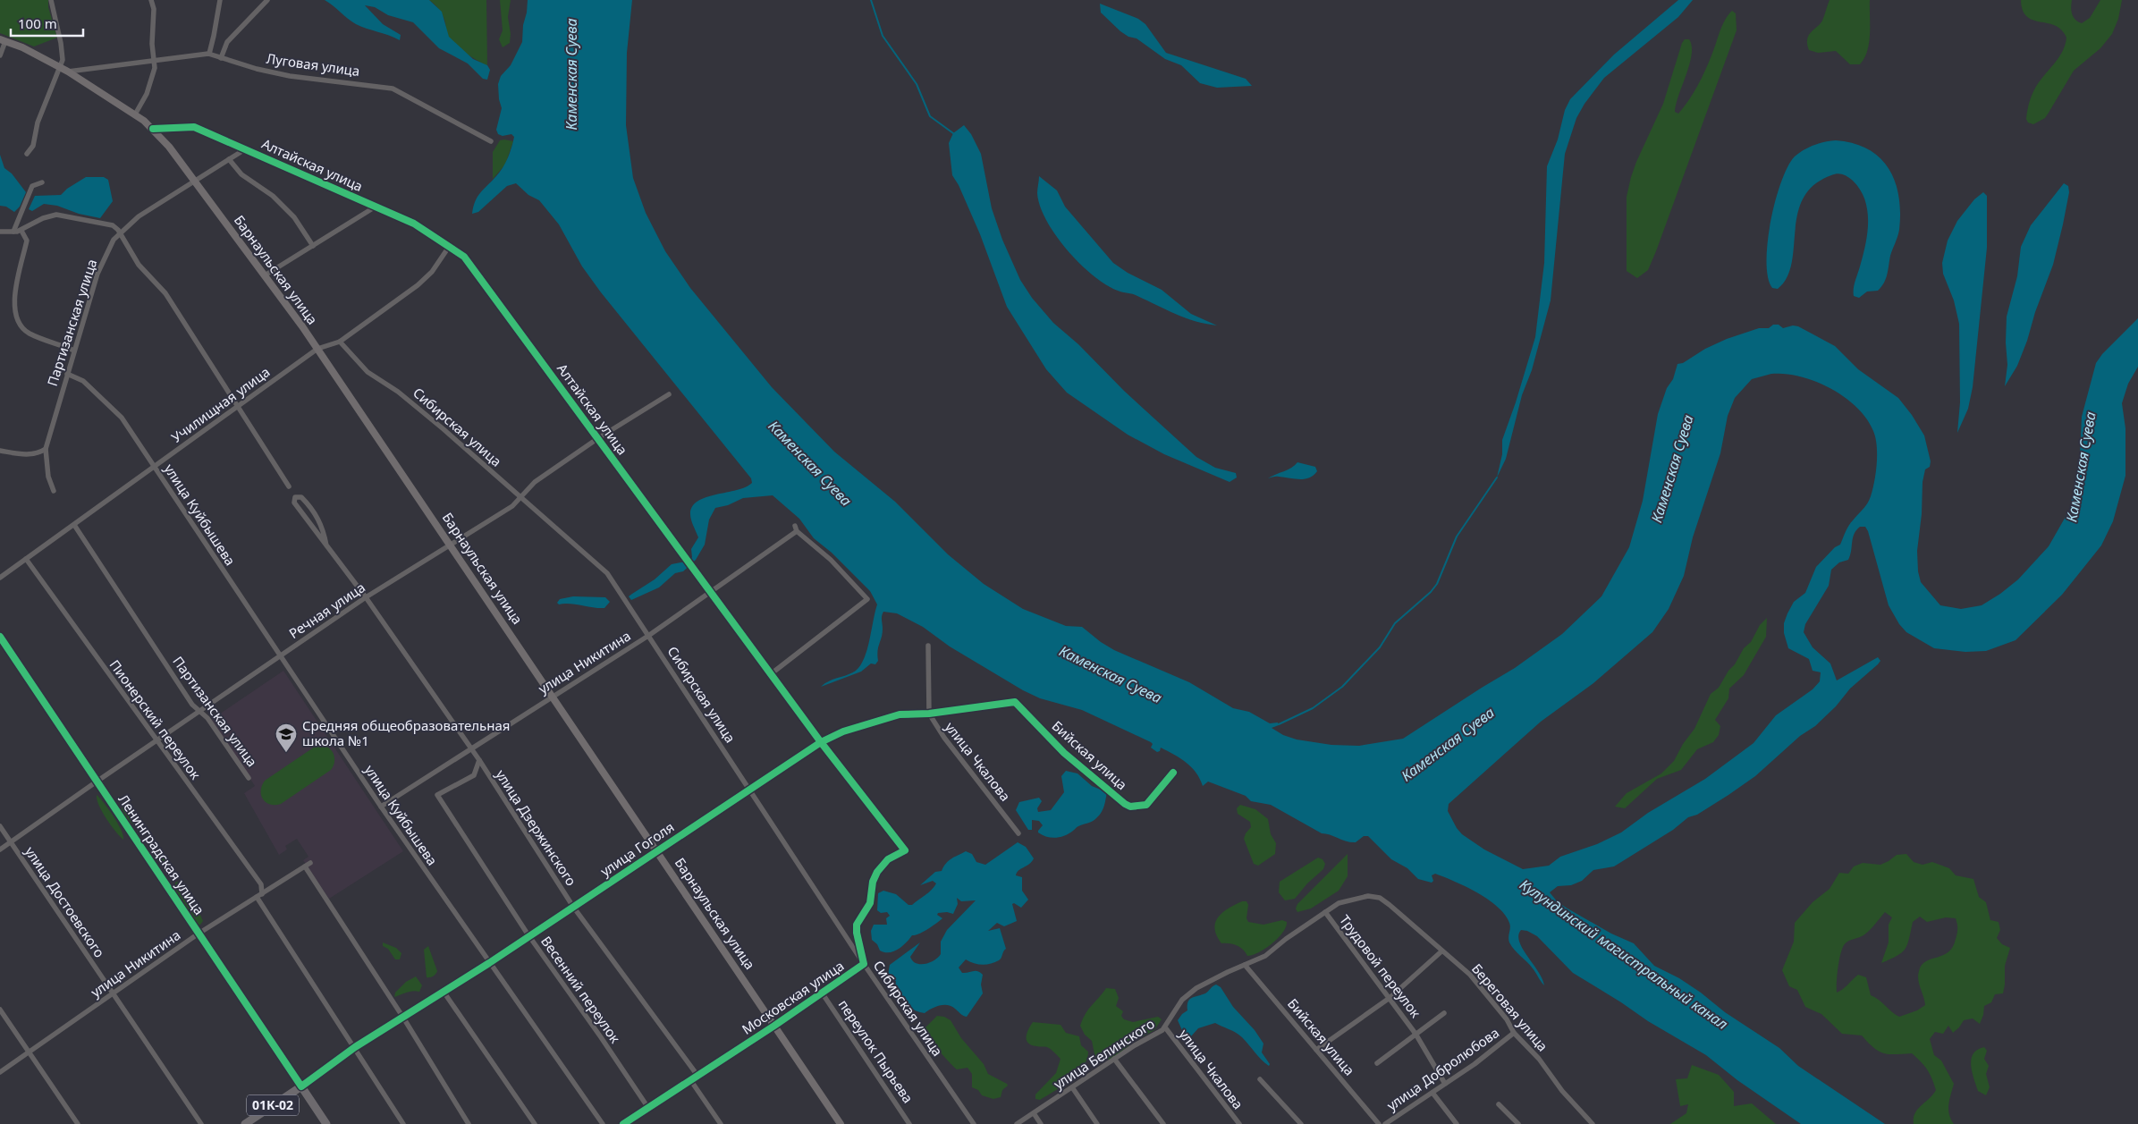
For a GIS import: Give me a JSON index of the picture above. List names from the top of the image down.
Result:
{
  "streets": {
    "main road": ["улица Гоголя", "Ленинградская улица", "01К-02"],
    "street": [
      "Луговая улица",
      "Алтайская улица",
      "Барнаульская улица",
      "Партизанская улица",
      "Училищная улица",
      "Сибирская улица",
      "улица Куйбышева",
      "Речная улица",
      "улица Никитина",
      "Пионерский переулок",
      "Бийская улица",
      "улица Чкалова",
      "улица Дзержинского",
      "улица Достоевского",
      "Трудовой переулок",
      "Весенний переулок",
      "Московская улица",
      "Береговая улица",
      "переулок Пырьева",
      "улица Белинского",
      "улица Добролюбова"
    ]
  },
  "crossings": [
    ["Луговая улица", "Барнаульская улица"],
    ["Алтайская улица", "Барнаульская улица"],
    ["Алтайская улица", "Партизанская улица"],
    ["Алтайская улица", "Училищная улица"],
    ["Алтайская улица", "Речная улица"],
    ["Алтайская улица", "улица Никитина"],
    ["Алтайская улица", "улица Гоголя"],
    ["Алтайская улица", "Московская улица"],
    ["Барнаульская улица", "Партизанская улица"],
    ["Барнаульская улица", "Училищная улица"],
    ["Барнаульская улица", "Речная улица"],
    ["Барнаульская улица", "улица Никитина"],
    ["Барнаульская улица", "улица Гоголя"],
    ["Барнаульская улица", "Московская улица"],
    ["Партизанская улица", "Училищная улица"],
    ["Партизанская улица", "улица Куйбышева"],
    ["Партизанская улица", "Речная улица"],
    ["Училищная улица", "Сибирская улица"],
    ["Училищная улица", "улица Куйбышева"],
    ["Училищная улица", "Пионерский переулок"],
    ["Сибирская улица", "Речная улица"],
    ["Сибирская улица", "улица Никитина"],
    ["Сибирская улица", "улица Гоголя"],
    ["Сибирская улица", "Московская улица"],
    ["улица Куйбышева", "Речная улица"],
    ["улица Куйбышева", "улица Никитина"],
    ["улица Куйбышева", "улица Гоголя"],
    ["Речная улица", "Пионерский переулок"],
    ["Речная улица", "улица Дзержинского"],
    ["Речная улица", "Ленинградская улица"],
    ["Речная улица", "улица Достоевского"],
    ["улица Никитина", "Пионерский переулок"],
    ["улица Никитина", "улица Дзержинского"],
    ["улица Никитина", "Ленинградская улица"],
    ["улица Никитина", "улица Достоевского"],
    ["Пионерский переулок", "улица Гоголя"],
    ["Бийская улица", "улица Гоголя"],
    ["Бийская улица", "улица Белинского"],
    ["улица Чкалова", "улица Гоголя"],
    ["улица Чкалова", "улица Белинского"],
    ["улица Дзержинского", "улица Гоголя"],
    ["улица Дзержинского", "Весенний переулок"],
    ["улица Дзержинского", "Московская улица"],
    ["улица Гоголя", "Ленинградская улица"],
    ["улица Гоголя", "Весенний переулок"],
    ["Трудовой переулок", "улица Белинского"],
    ["Трудовой переулок", "улица Добролюбова"],
    ["Весенний переулок", "Московская улица"],
    ["Московская улица", "переулок Пырьева"],
    ["Береговая улица", "улица Белинского"],
    ["Береговая улица", "улица Добролюбова"]
  ],
  "water": ["Каменская Суева", "Кулундинский магистральный канал"],
  "places": {
    "school or university": ["Средняя общеобразовательная школа №1"]
  },
  "scale_bar": "100 m"
}
